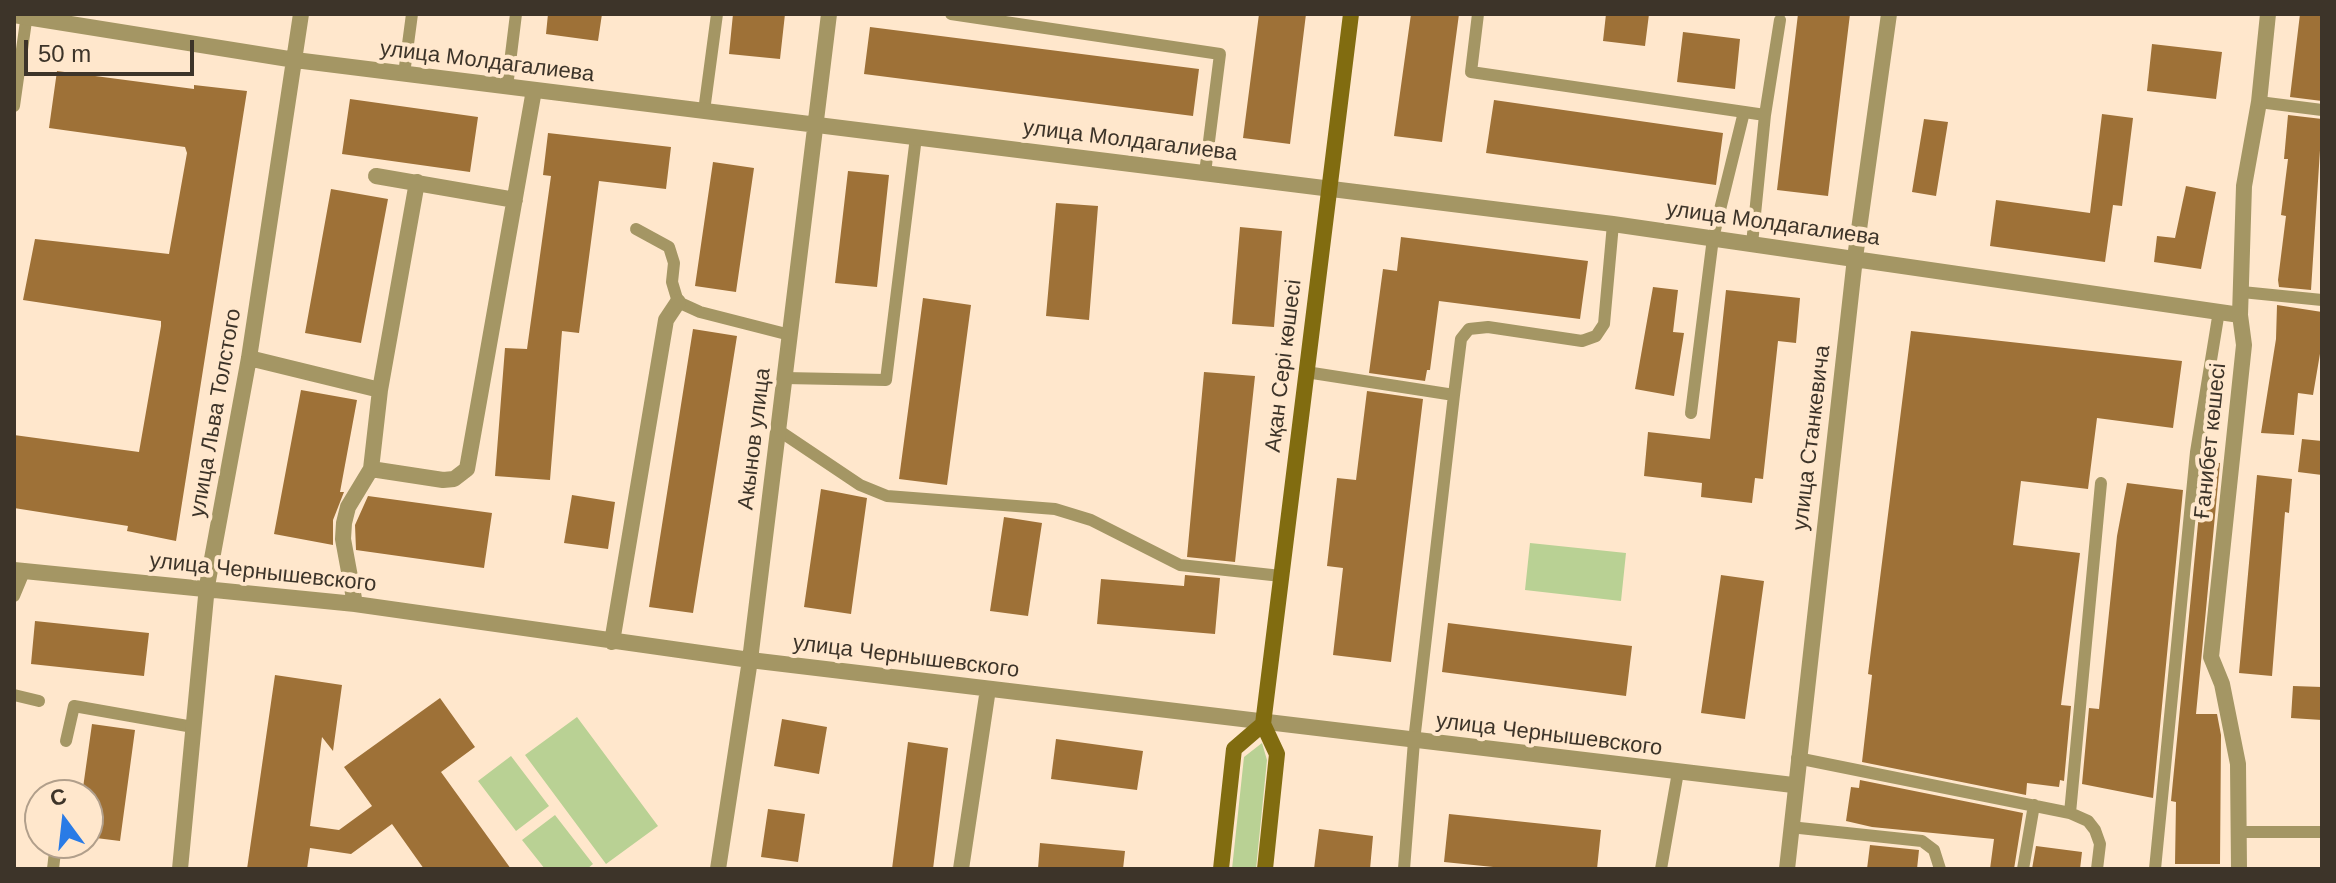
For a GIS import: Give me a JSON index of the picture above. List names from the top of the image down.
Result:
{
  "streets": {
    "street": [
      "улица Молдагалиева",
      "Ақан Сері көшесі",
      "улица Льва Толстого",
      "улица Станкевича",
      "Акынов улица",
      "Ғанибет көшесі",
      "улица Чернышевского"
    ]
  },
  "crossings": [
    ["улица Молдагалиева", "Ақан Сері көшесі"],
    ["улица Молдагалиева", "улица Льва Толстого"],
    ["улица Молдагалиева", "улица Станкевича"],
    ["улица Молдагалиева", "Акынов улица"],
    ["улица Молдагалиева", "Ғанибет көшесі"],
    ["Ақан Сері көшесі", "улица Чернышевского"],
    ["улица Льва Толстого", "улица Чернышевского"],
    ["улица Станкевича", "улица Чернышевского"],
    ["Акынов улица", "улица Чернышевского"]
  ],
  "scale_bar": "50 m",
  "north": "top"
}
